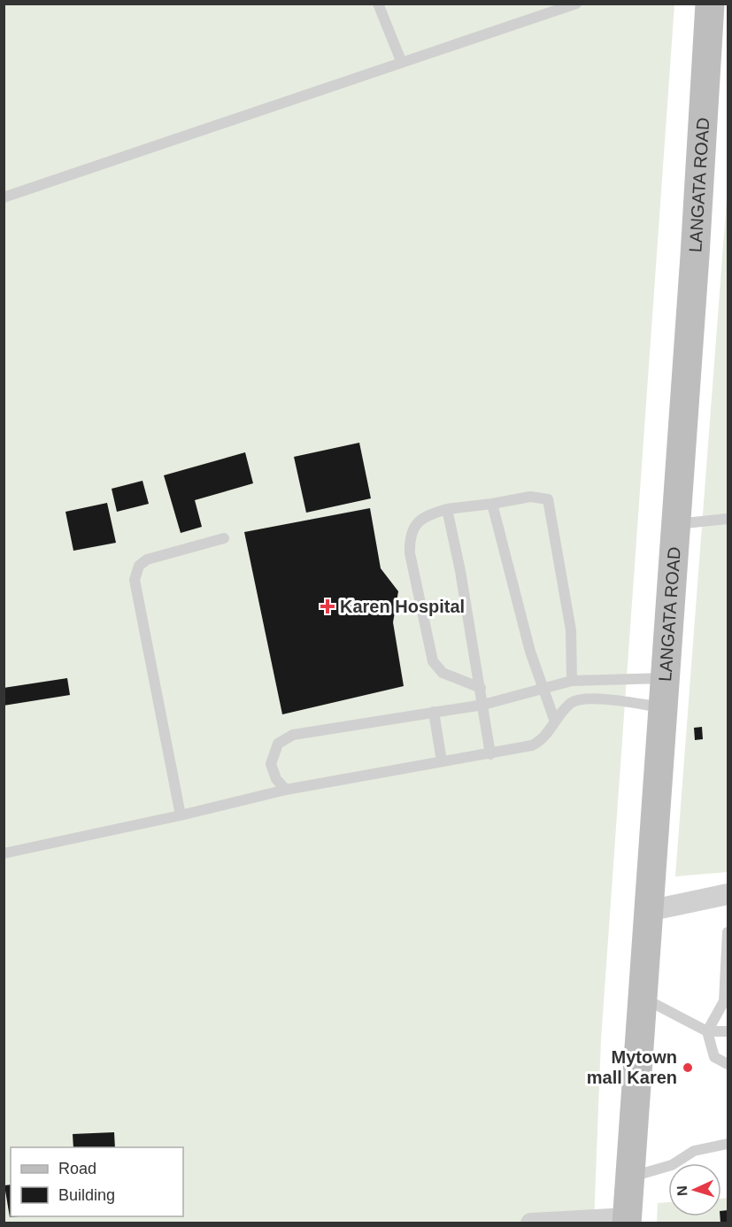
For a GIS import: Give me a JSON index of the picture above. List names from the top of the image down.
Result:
{
  "streets": {
    "main road": ["LANGATA ROAD"]
  },
  "places": {
    "health": ["Karen Hospital"],
    "other": ["Mytown mall Karen"]
  },
  "legend": ["Road", "Building"],
  "north": "left"
}
